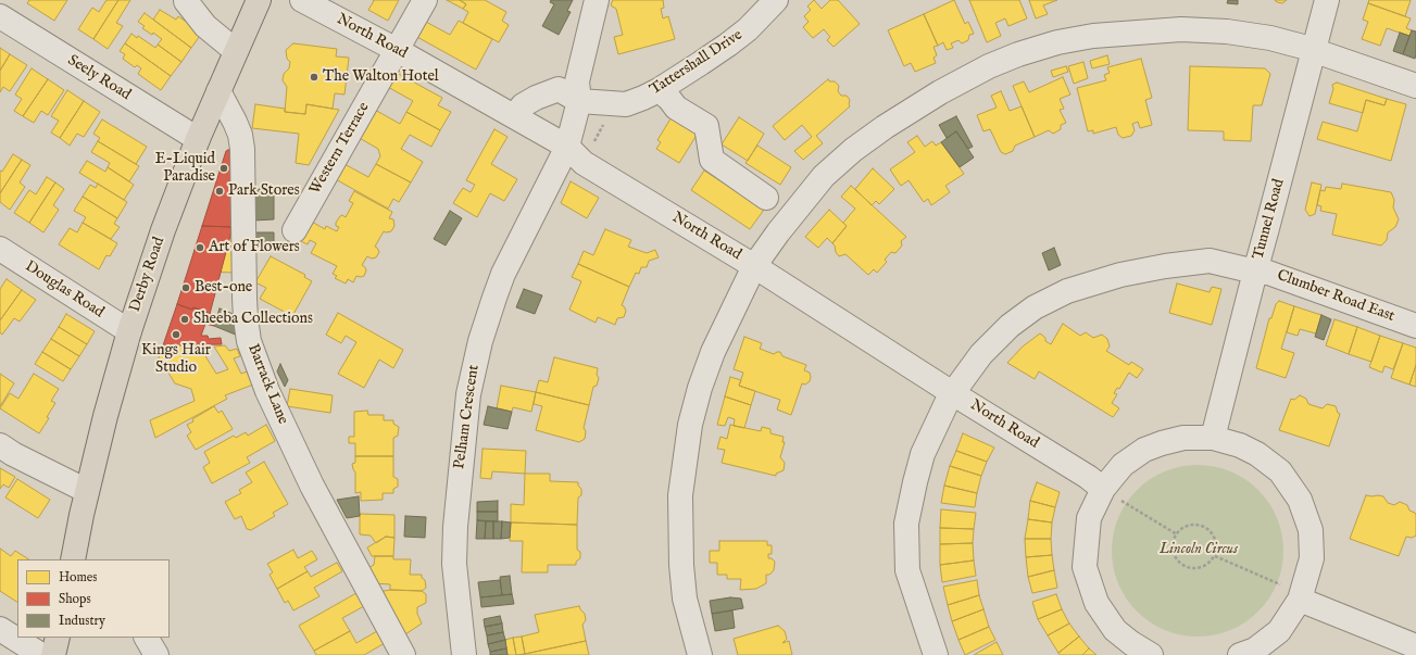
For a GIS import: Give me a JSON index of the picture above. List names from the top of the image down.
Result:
{
  "streets": {
    "main road": ["Derby Road"],
    "street": [
      "North Road",
      "Tattershall Drive",
      "Seely Road",
      "Western Terrace",
      "Tunnel Road",
      "Douglas Road",
      "Clumber Road East",
      "Barrack Lane",
      "Pelham Crescent"
    ]
  },
  "crossings": [
    ["North Road", "Tattershall Drive"],
    ["North Road", "Western Terrace"],
    ["North Road", "Clumber Road East"],
    ["North Road", "Pelham Crescent"],
    ["Seely Road", "Derby Road"],
    ["Tunnel Road", "Clumber Road East"],
    ["Derby Road", "Douglas Road"],
    ["Derby Road", "Barrack Lane"]
  ],
  "parks": ["Lincoln Circus"],
  "places": [
    "The Walton Hotel",
    "E-Liquid Paradise",
    "Park Stores",
    "Art of Flowers",
    "Best-one",
    "Sheeba Collections",
    "Kings Hair Studio"
  ],
  "legend": ["Homes", "Shops", "Industry"]
}
